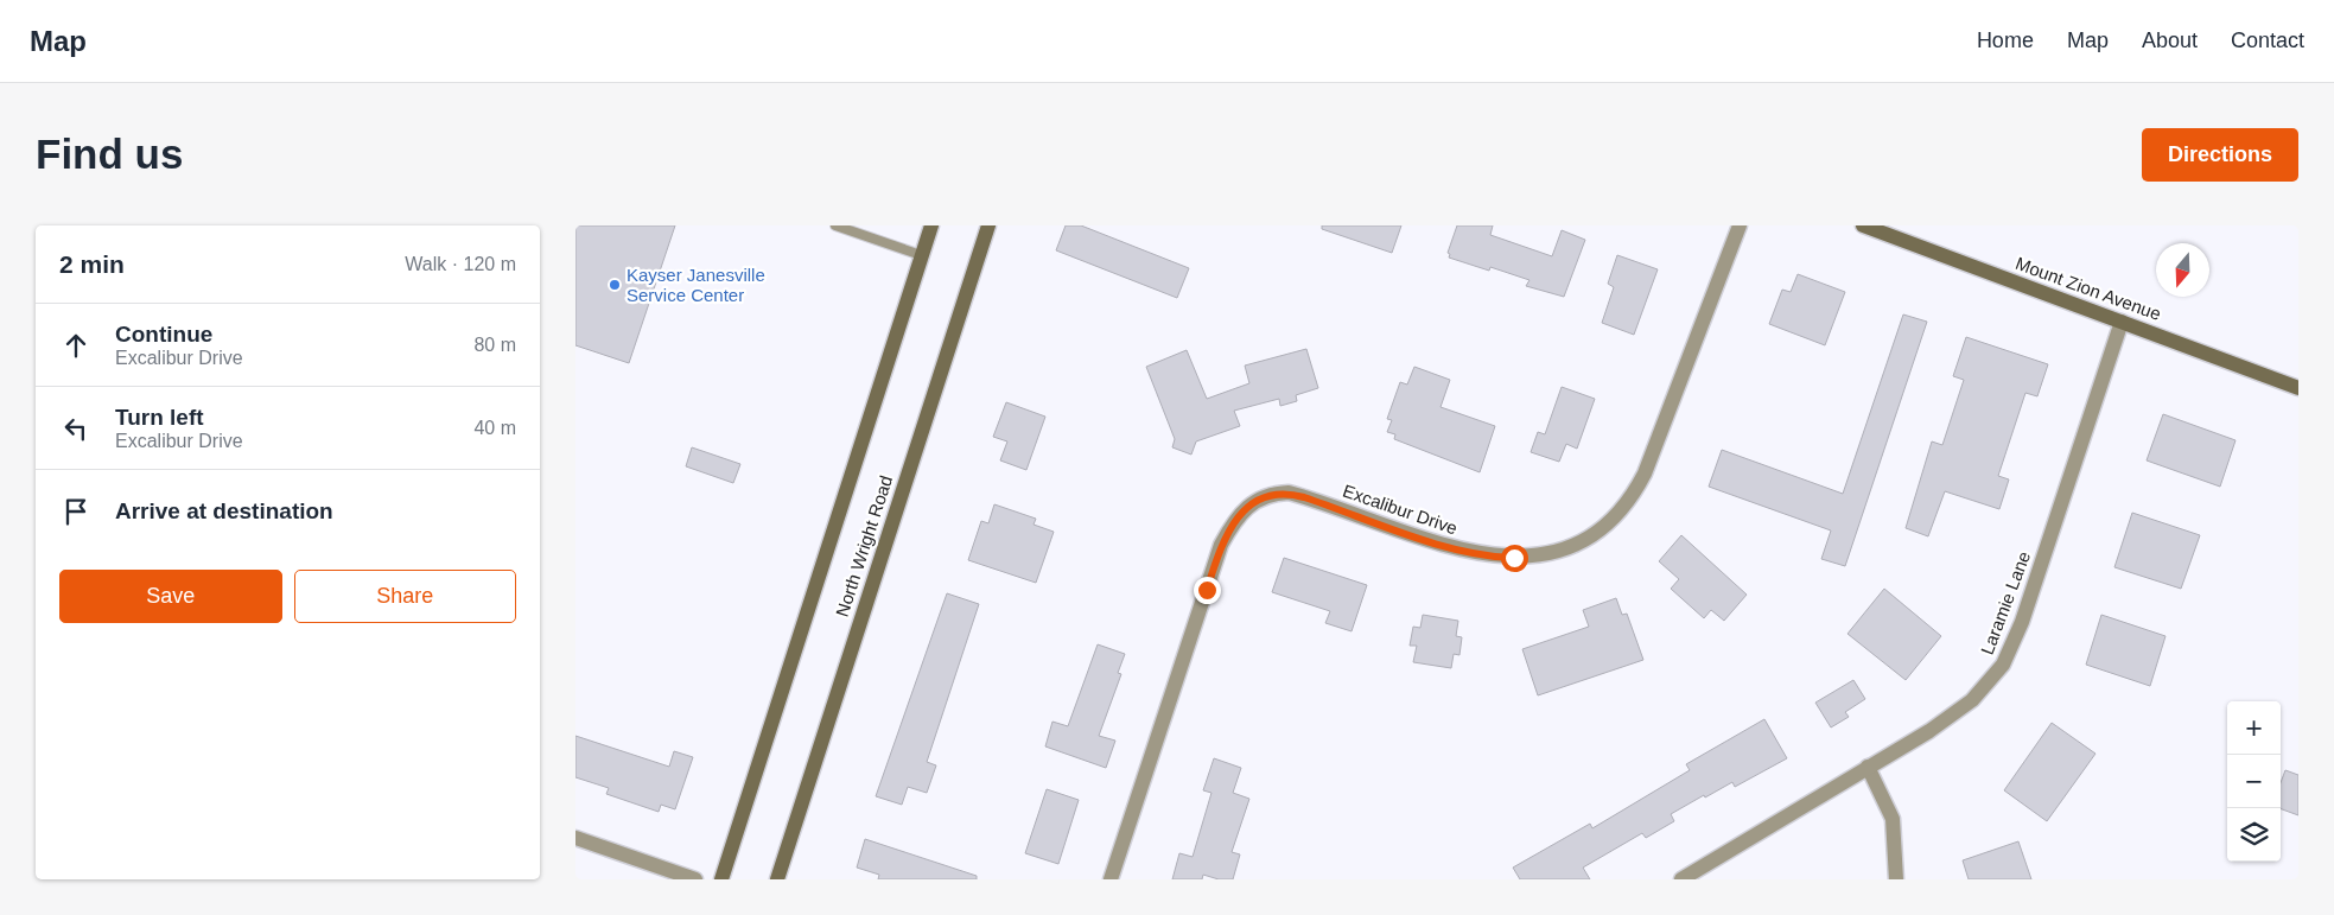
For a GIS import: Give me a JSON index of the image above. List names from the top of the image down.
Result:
{
  "streets": {
    "main road": ["Mount Zion Avenue", "North Wright Road"],
    "street": ["Excalibur Drive", "Laramie Lane"]
  },
  "crossings": [
    ["Mount Zion Avenue", "Laramie Lane"]
  ],
  "places": ["Kayser Janesville Service Center"],
  "north": "bottom",
  "page": {
    "header": "Map",
    "nav": [
      "Home",
      "Map",
      "About",
      "Contact"
    ],
    "buttons": [
      "Directions",
      ["Save", "Share"]
    ],
    "title": "Find us",
    "heading": ["2 min", "Walk · 120 m"],
    "list": [
      ["Continue", "Excalibur Drive", "80 m"],
      ["Turn left", "Excalibur Drive", "40 m"],
      "Arrive at destination"
    ],
    "map_buttons": ["+", "−"]
  }
}
